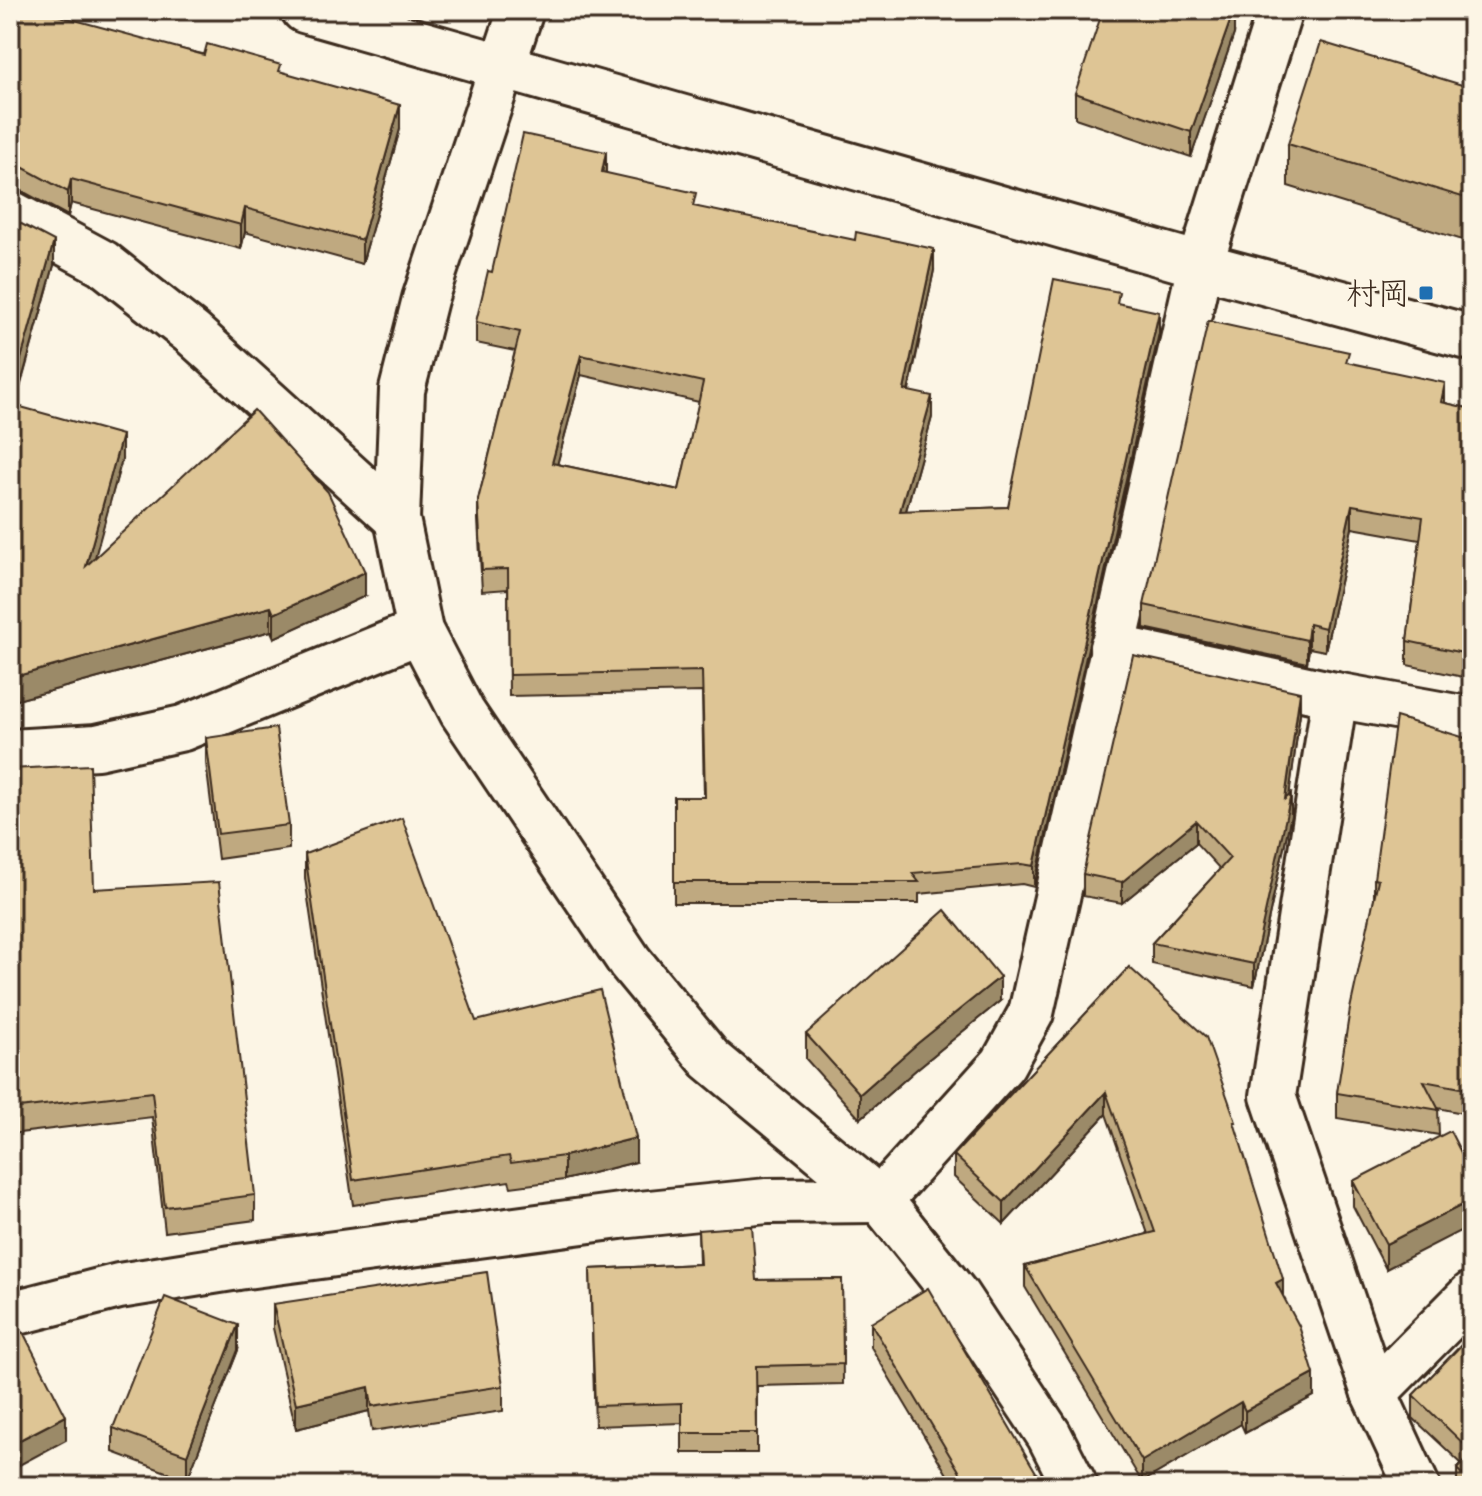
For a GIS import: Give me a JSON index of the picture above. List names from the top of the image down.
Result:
{
  "places": {
    "transit": ["村岡"]
  }
}
